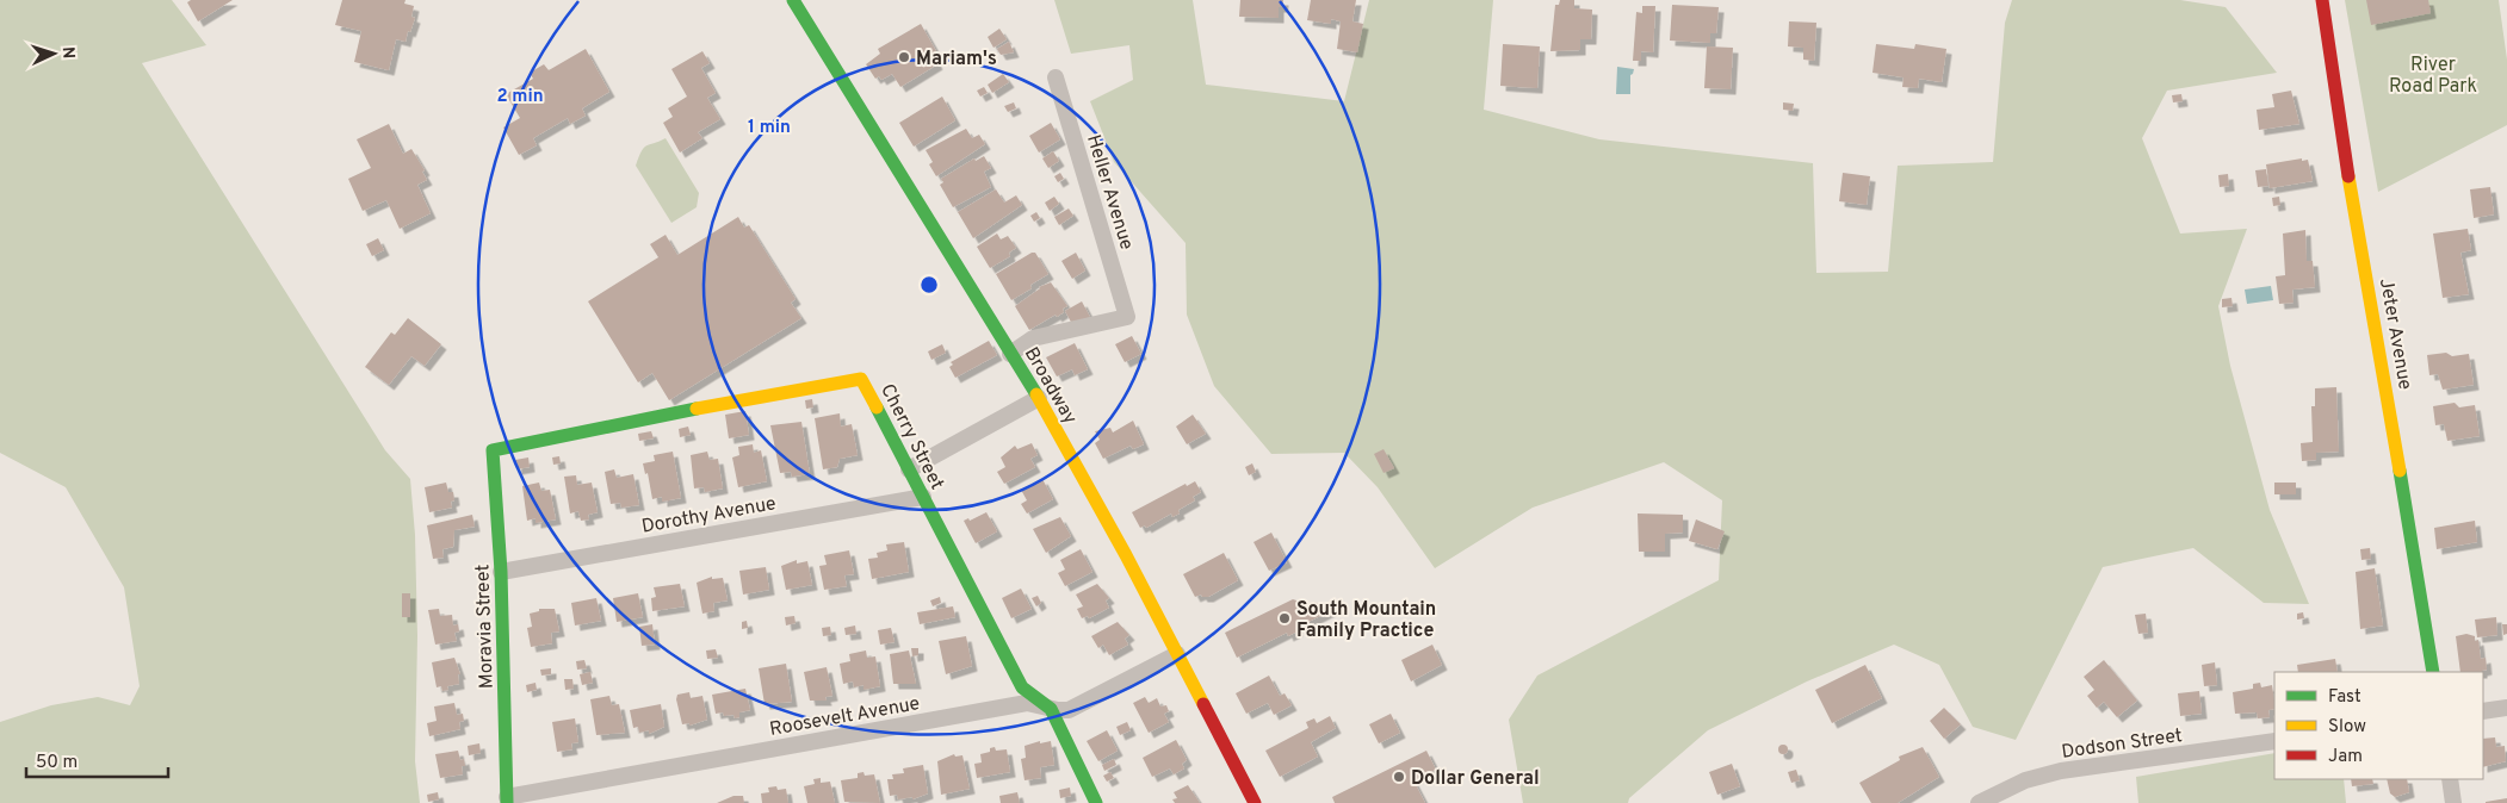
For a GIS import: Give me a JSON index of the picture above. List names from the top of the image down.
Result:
{
  "streets": {
    "street": [
      "Heller Avenue",
      "Jeter Avenue",
      "Broadway",
      "Cherry Street",
      "Dorothy Avenue",
      "Moravia Street",
      "Roosevelt Avenue",
      "Dodson Street"
    ]
  },
  "crossings": [
    ["Heller Avenue", "Broadway"],
    ["Broadway", "Roosevelt Avenue"],
    ["Cherry Street", "Dorothy Avenue"],
    ["Cherry Street", "Moravia Street"],
    ["Cherry Street", "Roosevelt Avenue"],
    ["Dorothy Avenue", "Moravia Street"],
    ["Moravia Street", "Roosevelt Avenue"]
  ],
  "parks": ["River Road Park"],
  "places": ["Mariam's", "South Mountain Family Practice", "Dollar General"],
  "legend": ["Fast", "Slow", "Jam"],
  "scale_bar": "50 m",
  "north": "right",
  "rings": ["2 min", "1 min"]
}
